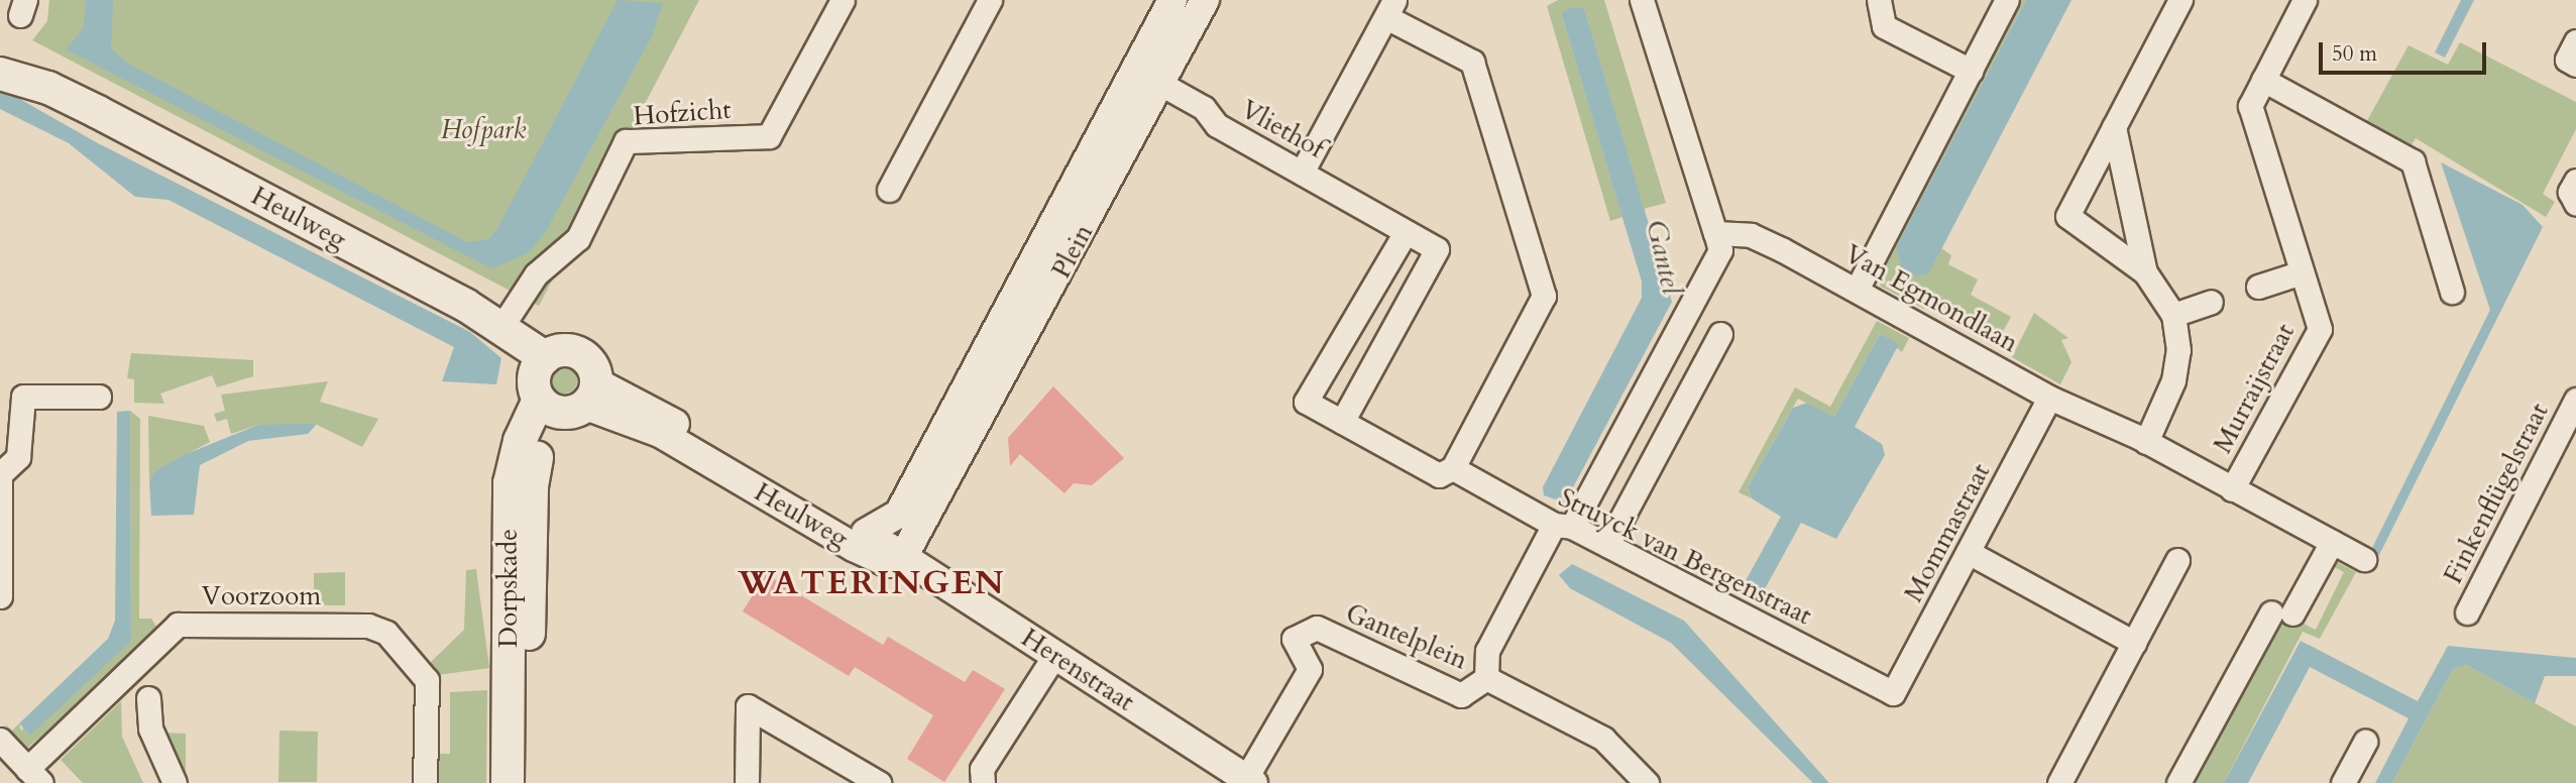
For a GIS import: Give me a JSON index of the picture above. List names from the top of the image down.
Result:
{
  "streets": {
    "main road": ["Heulweg", "Dorpskade"],
    "street": [
      "Hofzicht",
      "Vliethof",
      "Plein",
      "Van Egmondlaan",
      "Murraijstraat",
      "Finkenflügelstraat",
      "Mommastraat",
      "Struyck van Bergenstraat",
      "Voorzoom",
      "Gantelplein",
      "Herenstraat"
    ]
  },
  "crossings": [
    ["Hofzicht", "Heulweg"],
    ["Vliethof", "Plein"],
    ["Heulweg", "Plein"],
    ["Heulweg", "Dorpskade"],
    ["Heulweg", "Herenstraat"],
    ["Plein", "Herenstraat"],
    ["Van Egmondlaan", "Murraijstraat"],
    ["Van Egmondlaan", "Mommastraat"],
    ["Van Egmondlaan", "Gantelplein"],
    ["Mommastraat", "Struyck van Bergenstraat"],
    ["Struyck van Bergenstraat", "Gantelplein"],
    ["Gantelplein", "Herenstraat"]
  ],
  "districts": ["WATERINGEN"],
  "water": ["Gantel"],
  "parks": ["Hofpark"],
  "scale_bar": "50 m"
}
